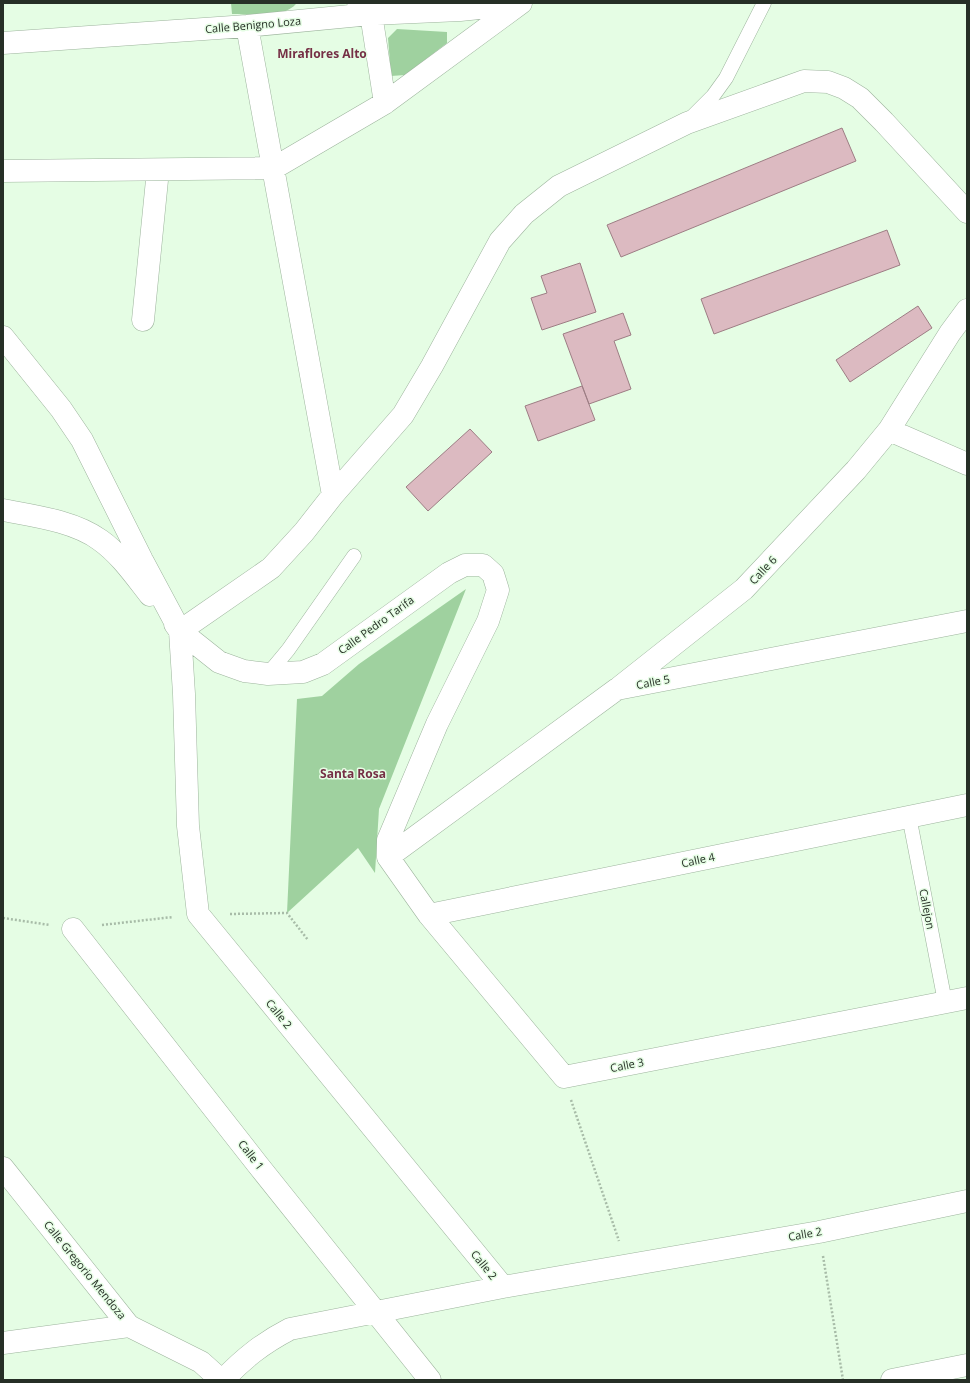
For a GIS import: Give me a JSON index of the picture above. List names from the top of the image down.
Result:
{
  "streets": {
    "street": [
      "Calle Benigno Loza",
      "Calle 6",
      "Calle Pedro Tarifa",
      "Calle 5",
      "Calle 4",
      "Calle 2",
      "Calle 3",
      "Calle 1",
      "Calle Gregorio Mendoza"
    ],
    "lane": ["Callejon"]
  },
  "crossings": [
    ["Calle 6", "Calle 5"],
    ["Calle Pedro Tarifa", "Calle 5"],
    ["Calle 4", "Callejon"],
    ["Callejon", "Calle 3"]
  ],
  "districts": ["Miraflores Alto", "Santa Rosa"]
}
